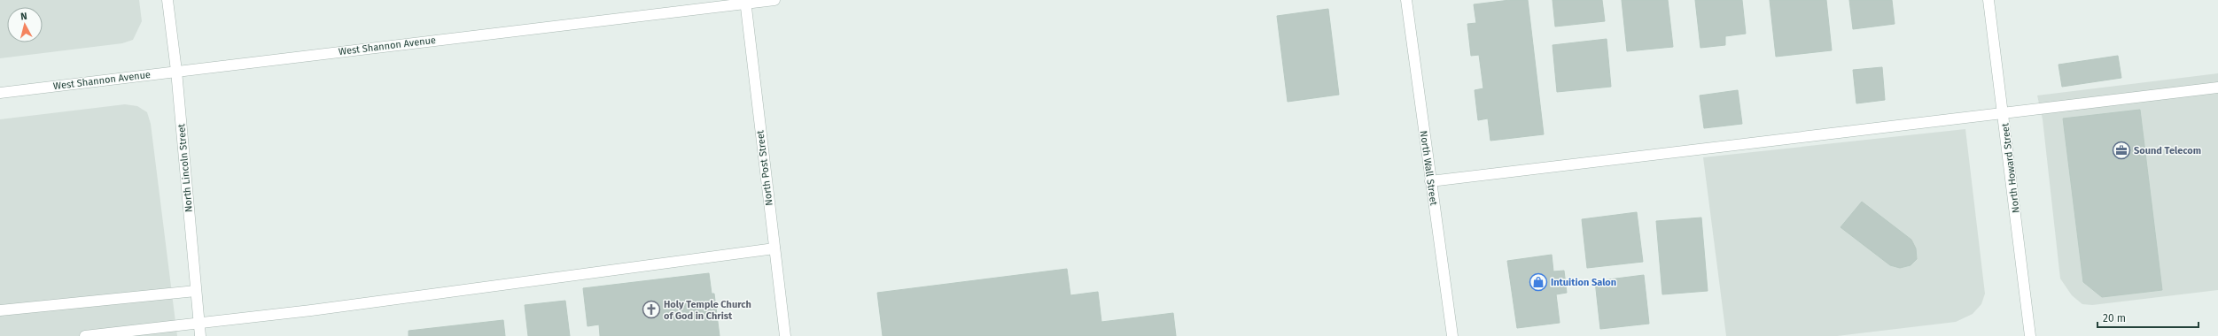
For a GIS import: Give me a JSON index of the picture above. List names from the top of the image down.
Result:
{
  "streets": {
    "street": [
      "West Shannon Avenue",
      "North Lincoln Street",
      "North Post Street",
      "North Wall Street",
      "North Howard Street"
    ]
  },
  "crossings": [
    ["West Shannon Avenue", "North Lincoln Street"],
    ["West Shannon Avenue", "North Post Street"]
  ],
  "places": {
    "office": ["Sound Telecom"],
    "shop": ["Intuition Salon"],
    "church": ["Holy Temple Church of God in Christ"]
  },
  "scale_bar": "20 m",
  "north": "top"
}
